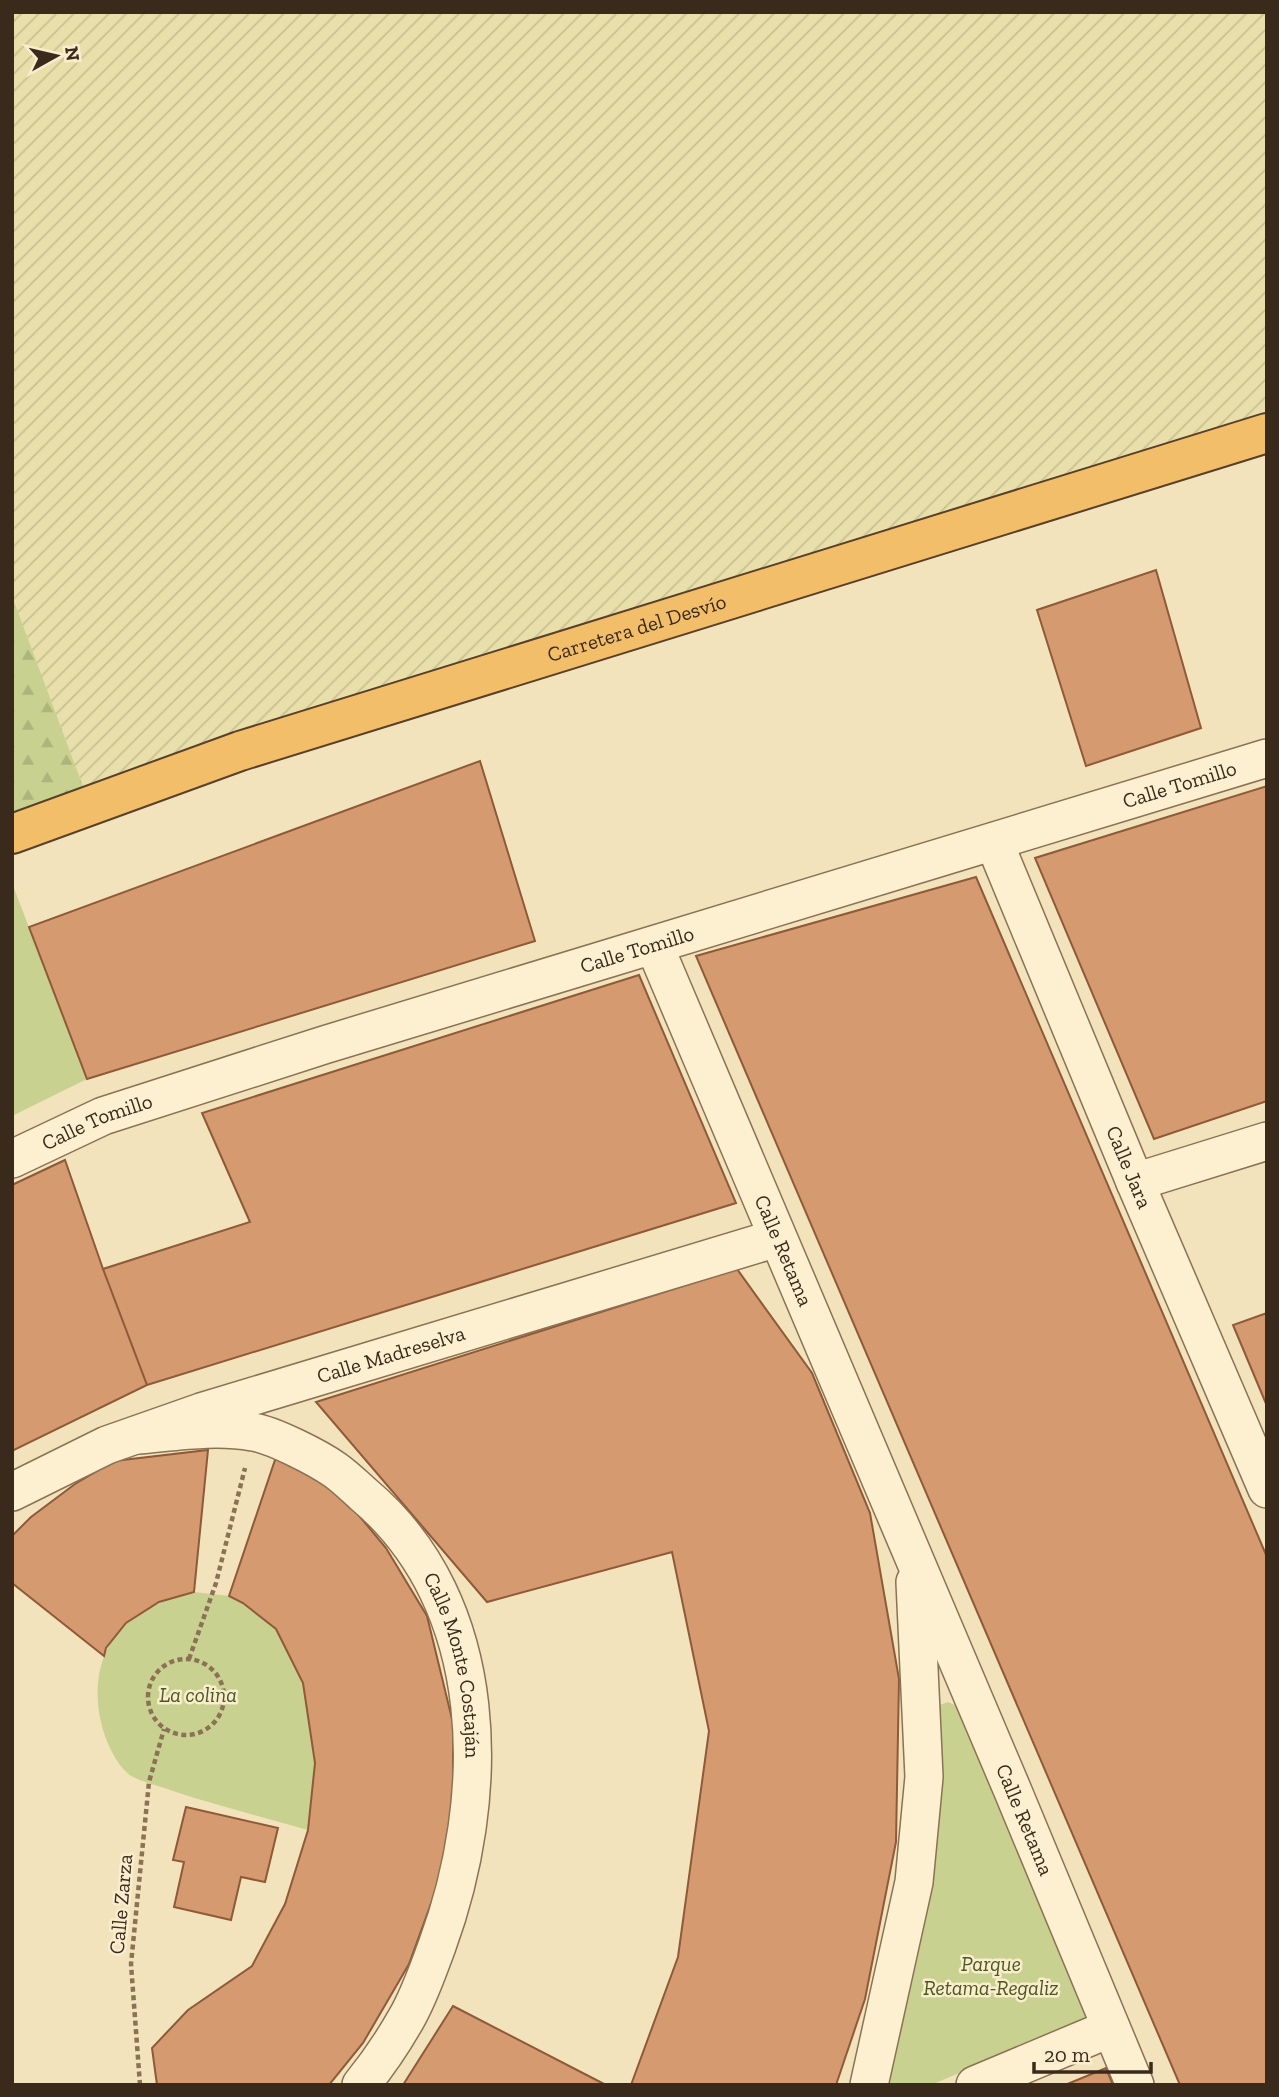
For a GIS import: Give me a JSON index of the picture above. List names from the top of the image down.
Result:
{
  "streets": {
    "highway": ["Carretera del Desvío"],
    "street": [
      "Calle Tomillo",
      "Calle Jara",
      "Calle Retama",
      "Calle Madreselva",
      "Calle Monte Costaján"
    ],
    "path": ["Calle Zarza"]
  },
  "crossings": [
    ["Calle Tomillo", "Calle Jara"],
    ["Calle Tomillo", "Calle Retama"],
    ["Calle Retama", "Calle Madreselva"],
    ["Calle Madreselva", "Calle Monte Costaján"]
  ],
  "parks": ["La colina", "Parque Retama-Regaliz"],
  "scale_bar": "20 m",
  "north": "right"
}
